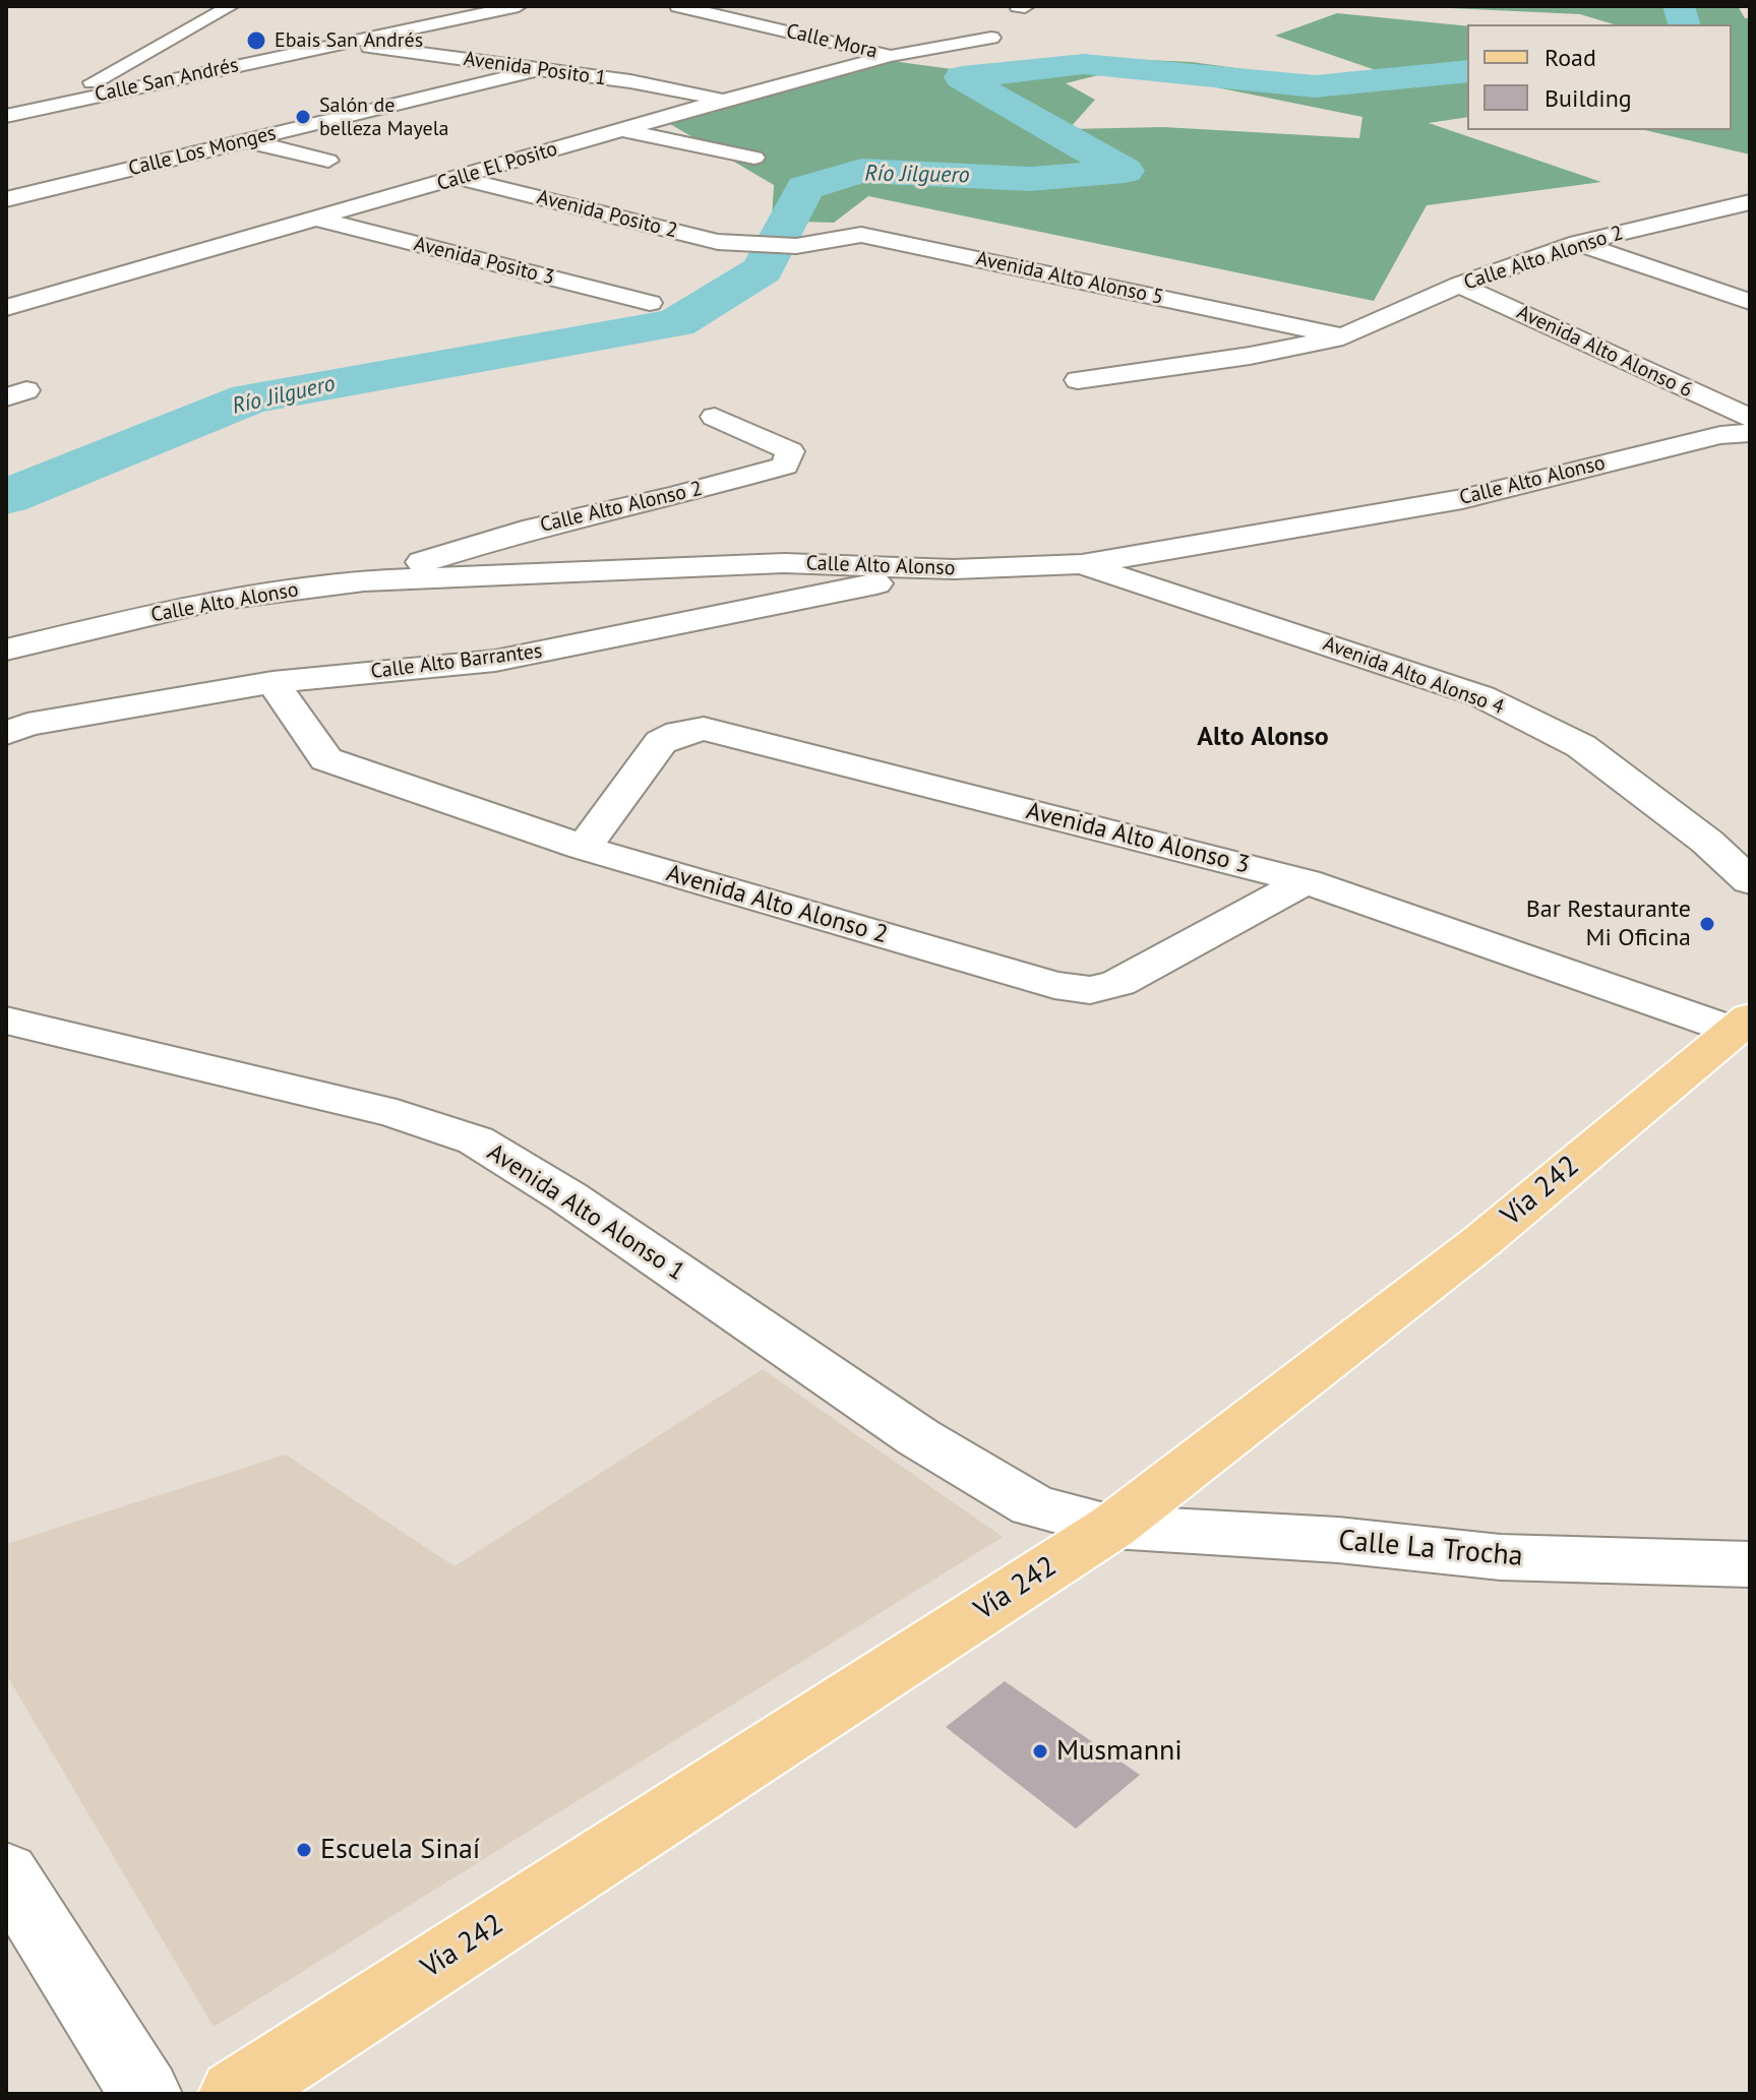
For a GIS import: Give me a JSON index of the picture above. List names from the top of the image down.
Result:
{
  "streets": {
    "main road": ["Vía 242"],
    "street": [
      "Calle Mora",
      "Avenida Posito 1",
      "Calle San Andrés",
      "Calle Los Monges",
      "Calle El Posito",
      "Avenida Posito 2",
      "Calle Alto Alonso 2",
      "Avenida Posito 3",
      "Avenida Alto Alonso 5",
      "Avenida Alto Alonso 6",
      "Calle Alto Alonso",
      "Calle Alto Barrantes",
      "Avenida Alto Alonso 4",
      "Avenida Alto Alonso 3",
      "Avenida Alto Alonso 2",
      "Avenida Alto Alonso 1",
      "Calle La Trocha"
    ]
  },
  "crossings": [
    ["Calle Mora", "Calle El Posito"],
    ["Avenida Posito 1", "Calle San Andrés"],
    ["Avenida Posito 1", "Calle Los Monges"],
    ["Avenida Posito 1", "Calle El Posito"],
    ["Calle El Posito", "Avenida Posito 2"],
    ["Calle El Posito", "Avenida Posito 3"],
    ["Avenida Posito 2", "Avenida Alto Alonso 5"],
    ["Calle Alto Alonso 2", "Avenida Alto Alonso 5"],
    ["Calle Alto Alonso 2", "Avenida Alto Alonso 6"],
    ["Calle Alto Alonso 2", "Calle Alto Alonso"],
    ["Calle Alto Alonso", "Calle Alto Barrantes"],
    ["Calle Alto Alonso", "Avenida Alto Alonso 4"],
    ["Calle Alto Barrantes", "Avenida Alto Alonso 2"],
    ["Avenida Alto Alonso 3", "Avenida Alto Alonso 2"],
    ["Avenida Alto Alonso 3", "Vía 242"],
    ["Vía 242", "Avenida Alto Alonso 1"],
    ["Vía 242", "Calle La Trocha"],
    ["Avenida Alto Alonso 1", "Calle La Trocha"]
  ],
  "districts": ["Alto Alonso"],
  "water": ["Río Jilguero"],
  "places": [
    "Ebais San Andrés",
    "Salón de belleza Mayela",
    "Bar Restaurante Mi Oficina",
    "Musmanni",
    "Escuela Sinaí"
  ],
  "legend": ["Road", "Building"]
}
